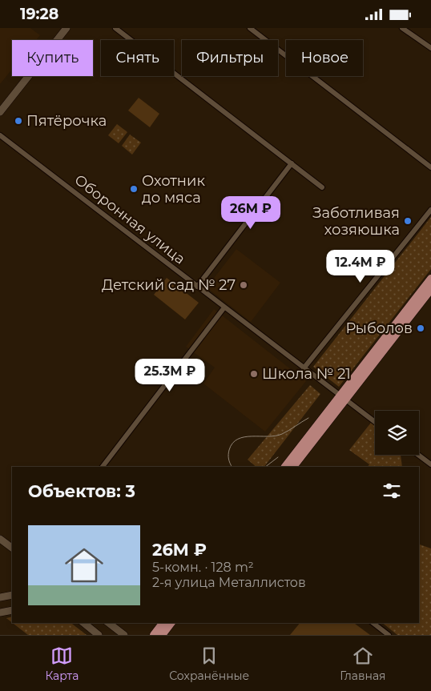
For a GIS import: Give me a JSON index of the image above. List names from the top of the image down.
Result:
{
  "streets": {
    "street": ["Оборонная улица"]
  },
  "places": [
    "Пятёрочка",
    "Охотник до мяса",
    "Заботливая хозяюшка",
    "Детский сад № 27",
    "Рыболов",
    "Школа № 21"
  ],
  "page": {
    "status": "19:28",
    "chip": [
      "Купить",
      "Снять",
      "Фильтры",
      "Новое"
    ],
    "price": ["26M ₽", "12.4M ₽", "25.3M ₽"],
    "heading": "Объектов: 3",
    "list": [
      {
        "name": "26M ₽",
        "note": "5-комн. · 128 m² · 2-я улица Металлистов"
      }
    ],
    "tabs": ["Карта", "Сохранённые", "Главная"]
  }
}
